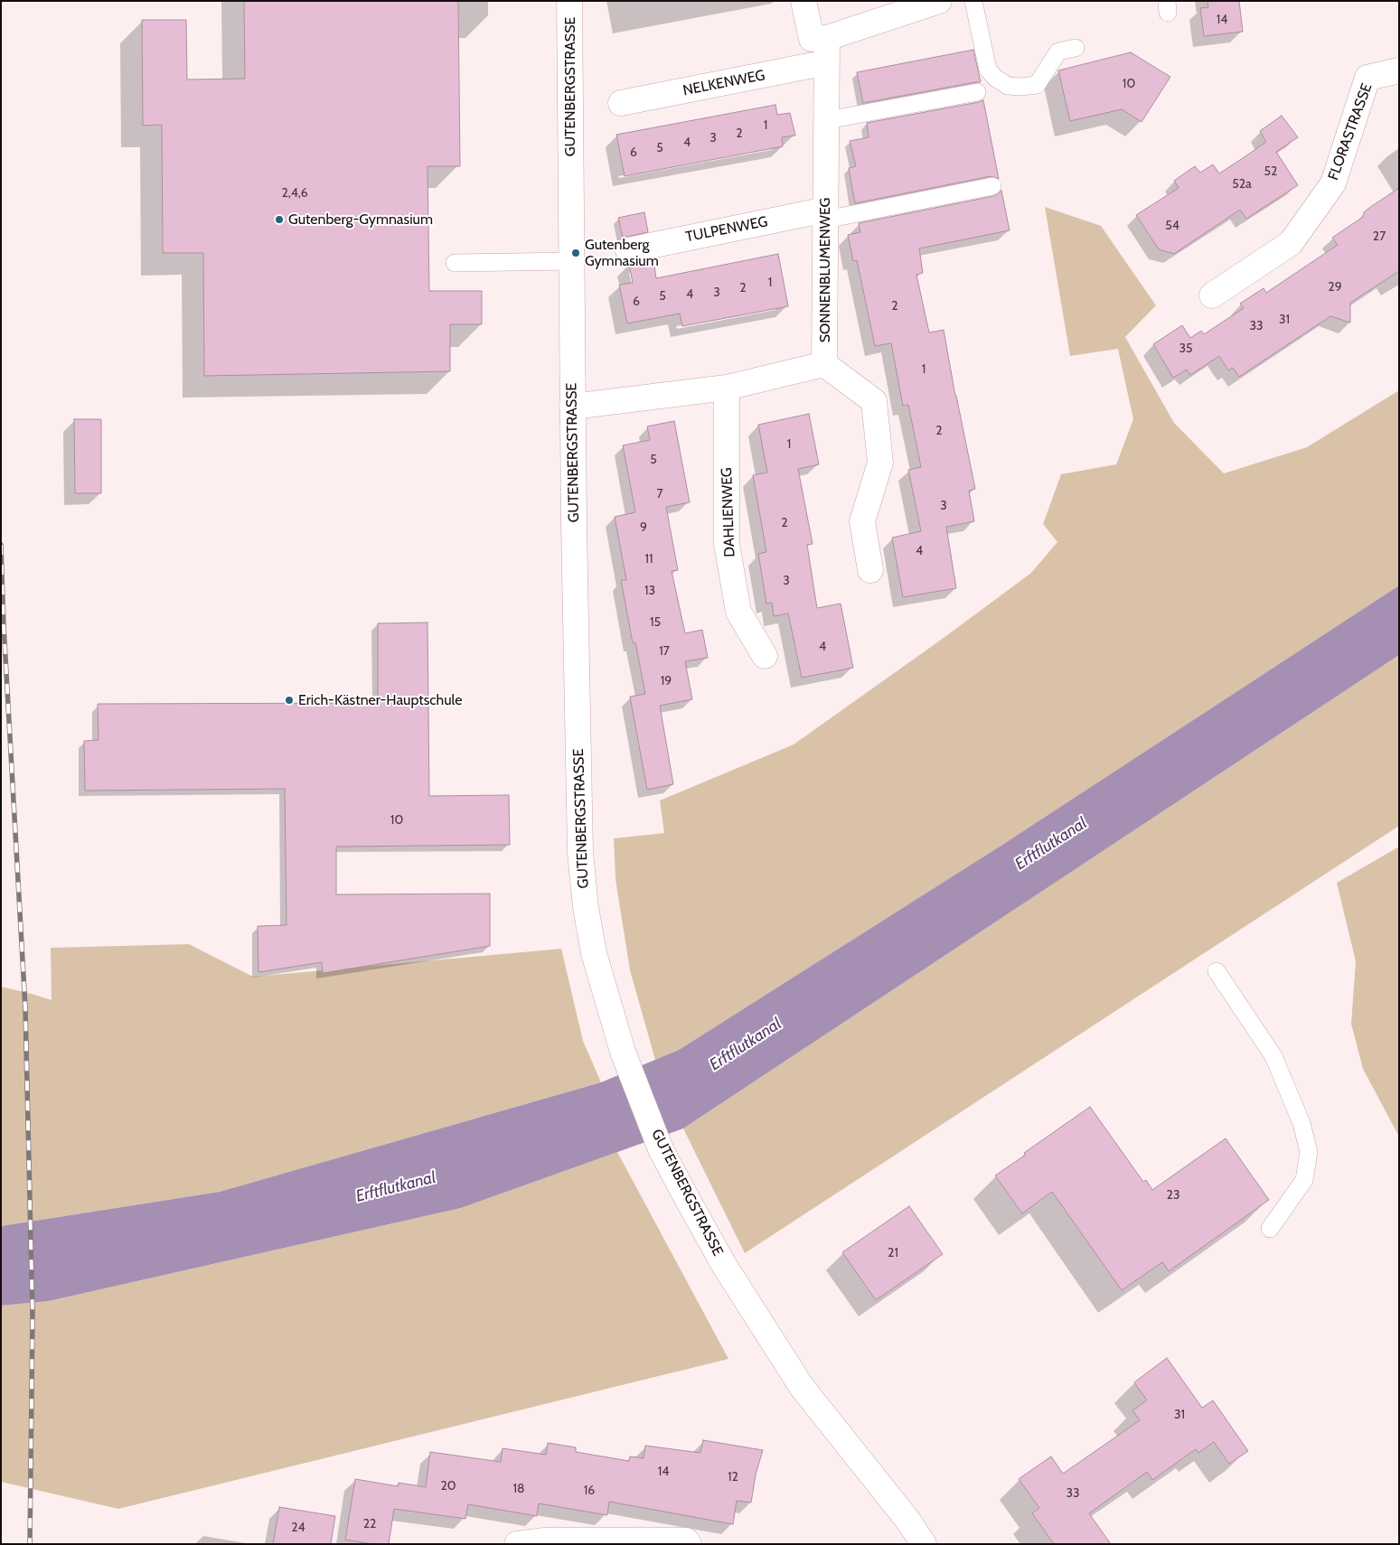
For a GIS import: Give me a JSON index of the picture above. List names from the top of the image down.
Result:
{
  "streets": {
    "street": [
      "NELKENWEG",
      "GUTENBERGSTRASSE",
      "FLORASTRASSE",
      "TULPENWEG",
      "SONNENBLUMENWEG",
      "DAHLIENWEG"
    ]
  },
  "crossings": [
    ["NELKENWEG", "SONNENBLUMENWEG"],
    ["GUTENBERGSTRASSE", "SONNENBLUMENWEG"],
    ["TULPENWEG", "SONNENBLUMENWEG"],
    ["SONNENBLUMENWEG", "DAHLIENWEG"]
  ],
  "water": ["Erftflutkanal"],
  "places": ["Gutenberg-Gymnasium", "Gutenberg Gymnasium", "Erich-Kästner-Hauptschule"],
  "house_numbers": [
    "14",
    "10",
    "1",
    "2",
    "3",
    "4",
    "5",
    "6",
    "52",
    "52a",
    "2,4,6",
    "54",
    "27",
    "1",
    "29",
    "2",
    "3",
    "4",
    "5",
    "6",
    "2",
    "31",
    "33",
    "35",
    "1",
    "2",
    "1",
    "5",
    "7",
    "3",
    "2",
    "9",
    "4",
    "11",
    "3",
    "13",
    "15",
    "4",
    "17",
    "19",
    "10",
    "23",
    "21",
    "31",
    "14",
    "12",
    "20",
    "18",
    "16",
    "33",
    "22",
    "24"
  ]
}
